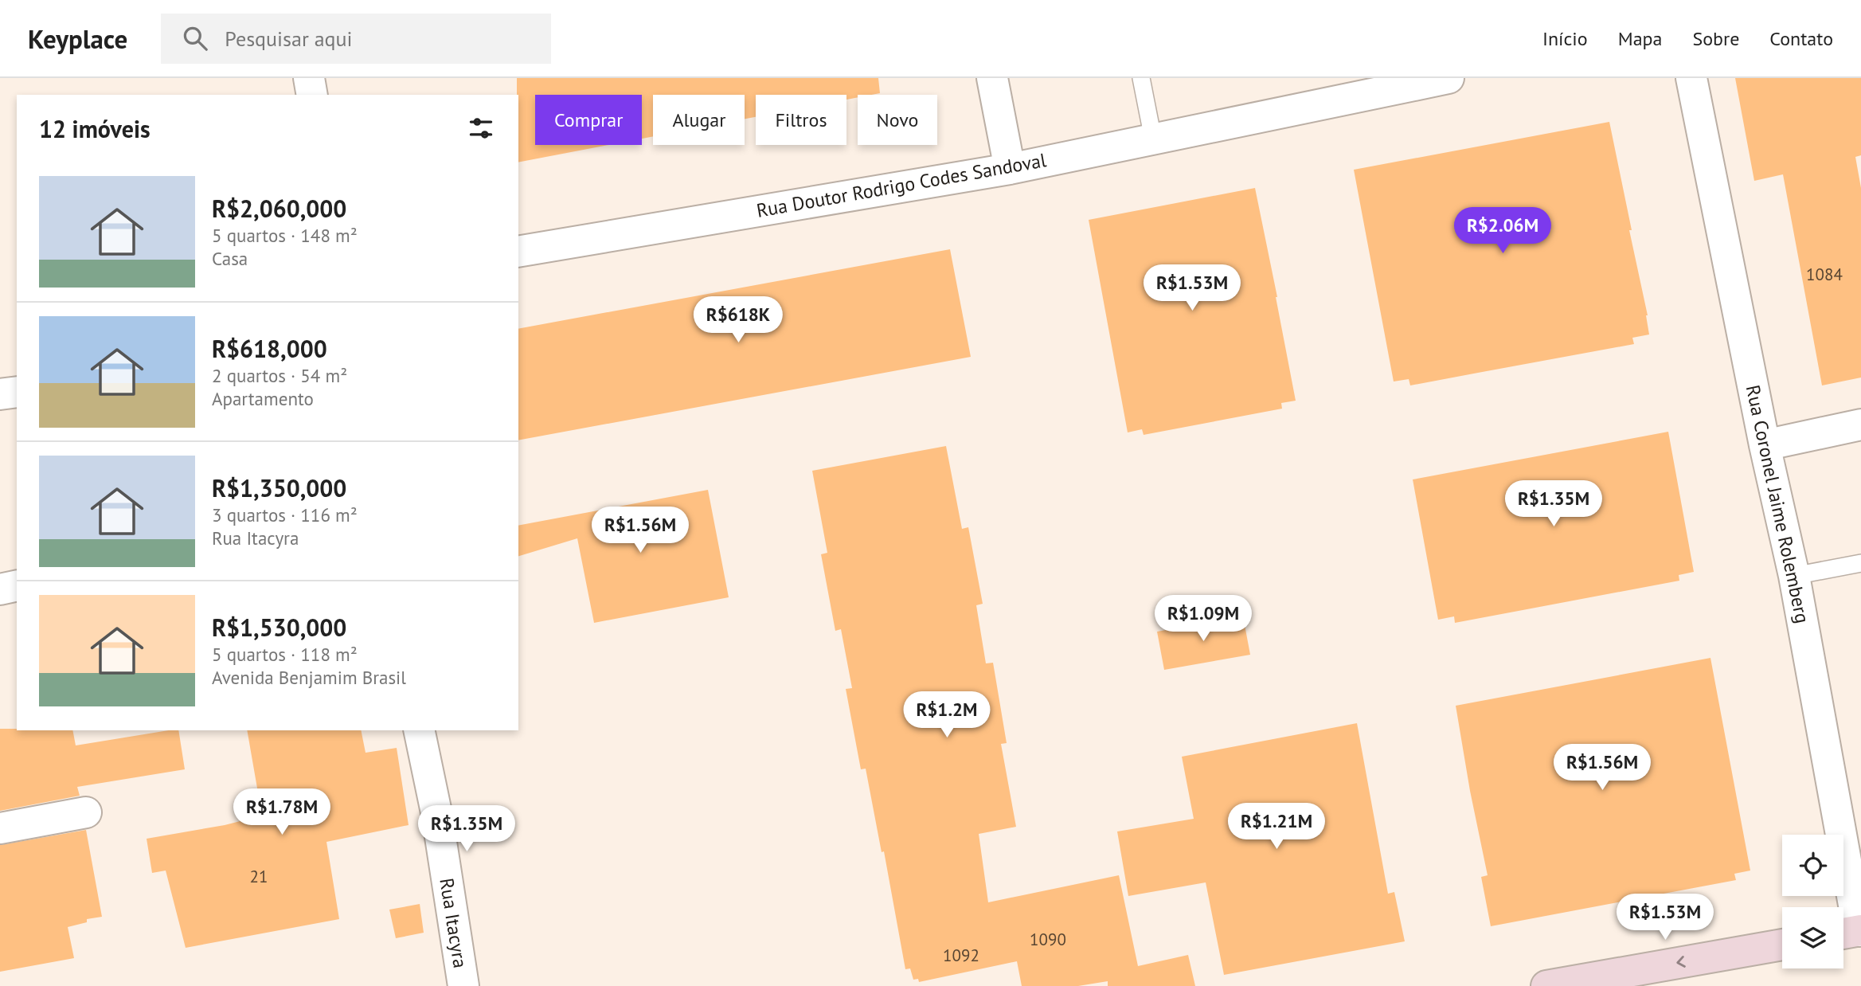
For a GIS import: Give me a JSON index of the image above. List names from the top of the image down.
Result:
{
  "streets": {
    "street": ["Rua Doutor Rodrigo Codes Sandoval", "Rua Coronel Jaime Rolemberg", "Rua Itacyra"]
  },
  "house_numbers": [
    "1084",
    "21",
    "1090",
    "1092"
  ],
  "page": {
    "header": "Keyplace",
    "search": "Pesquisar aqui",
    "nav": [
      "Início",
      "Mapa",
      "Sobre",
      "Contato"
    ],
    "chip": [
      "Comprar",
      "Alugar",
      "Filtros",
      "Novo"
    ],
    "heading": "12 imóveis",
    "list": [
      {
        "name": "R$2,060,000",
        "note": "5 quartos · 148 m² · Casa"
      },
      {
        "name": "R$618,000",
        "note": "2 quartos · 54 m² · Apartamento"
      },
      {
        "name": "R$1,350,000",
        "note": "3 quartos · 116 m² · Rua Itacyra"
      },
      {
        "name": "R$1,530,000",
        "note": "5 quartos · 118 m² · Avenida Benjamim Brasil"
      }
    ],
    "price": [
      "R$2.06M",
      "R$1.53M",
      "R$618K",
      "R$1.35M",
      "R$1.56M",
      "R$1.09M",
      "R$1.2M",
      "R$1.56M",
      "R$1.78M",
      "R$1.21M",
      "R$1.35M",
      "R$1.53M"
    ]
  }
}
